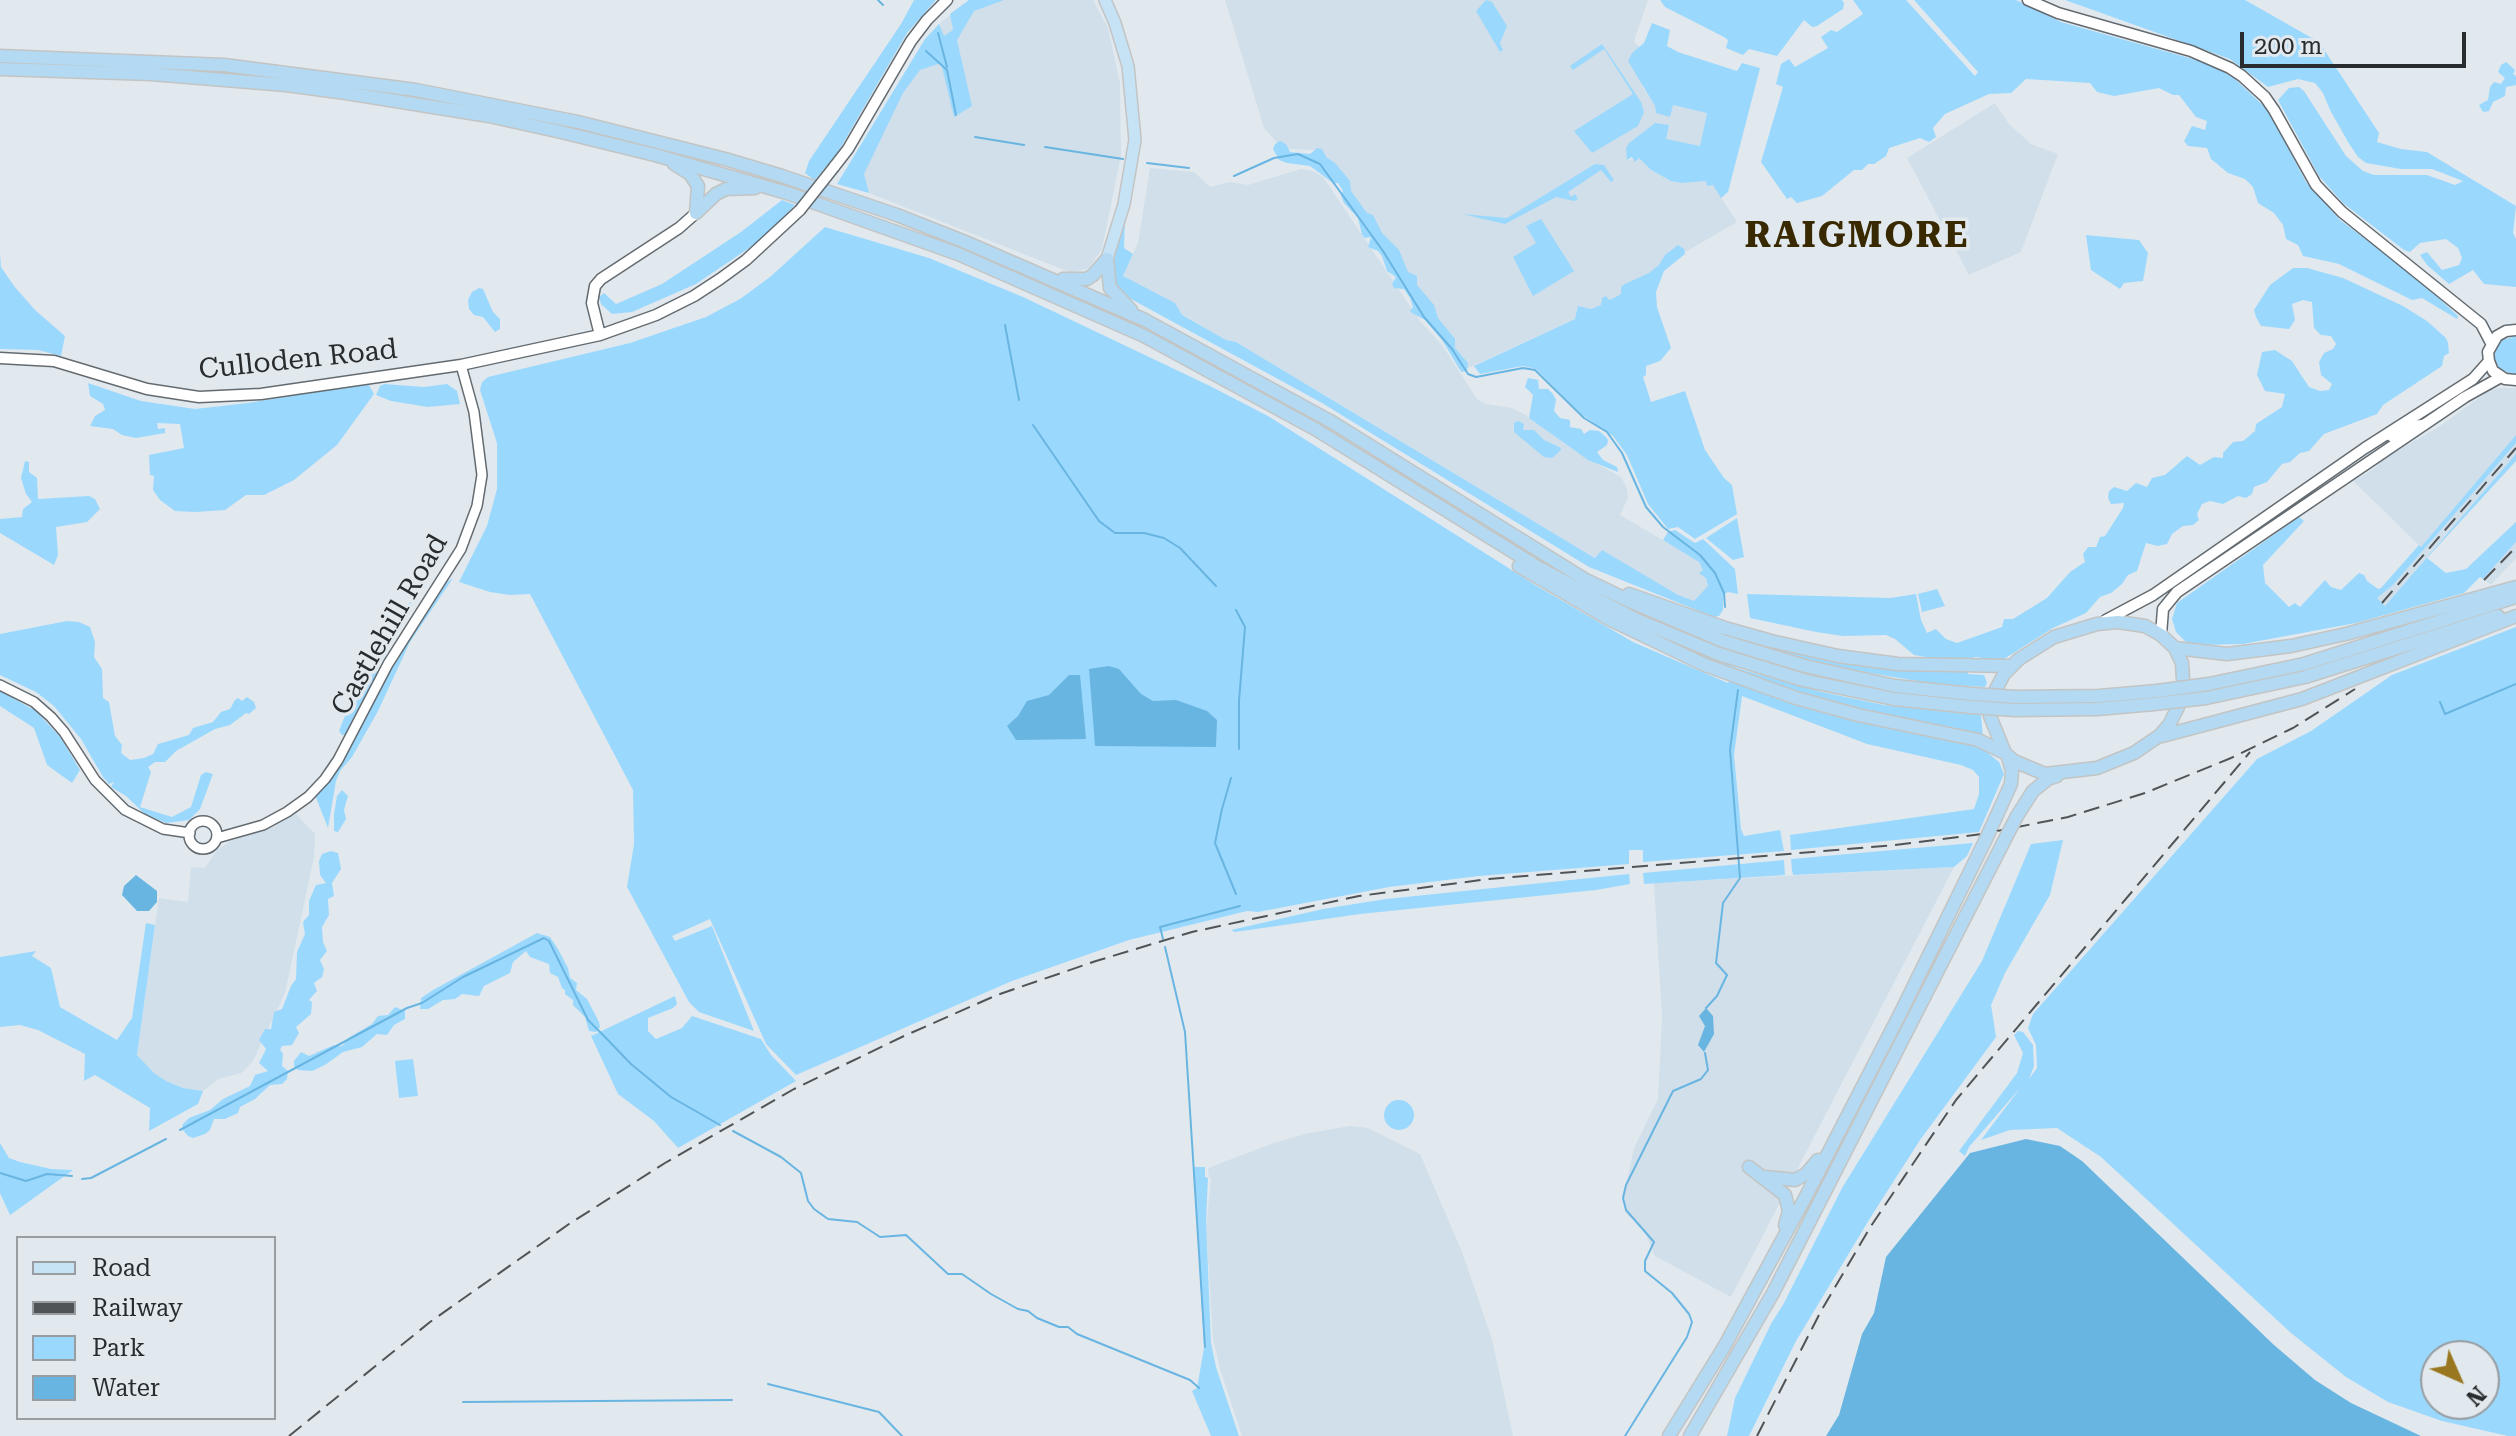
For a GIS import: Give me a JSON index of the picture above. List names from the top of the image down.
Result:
{
  "streets": {
    "main road": ["Culloden Road"],
    "street": ["Castlehill Road"]
  },
  "crossings": [
    ["Culloden Road", "Castlehill Road"]
  ],
  "districts": ["RAIGMORE"],
  "legend": [
    "Road",
    "Railway",
    "Park",
    "Water"
  ],
  "scale_bar": "200 m",
  "north": "bottom right"
}
